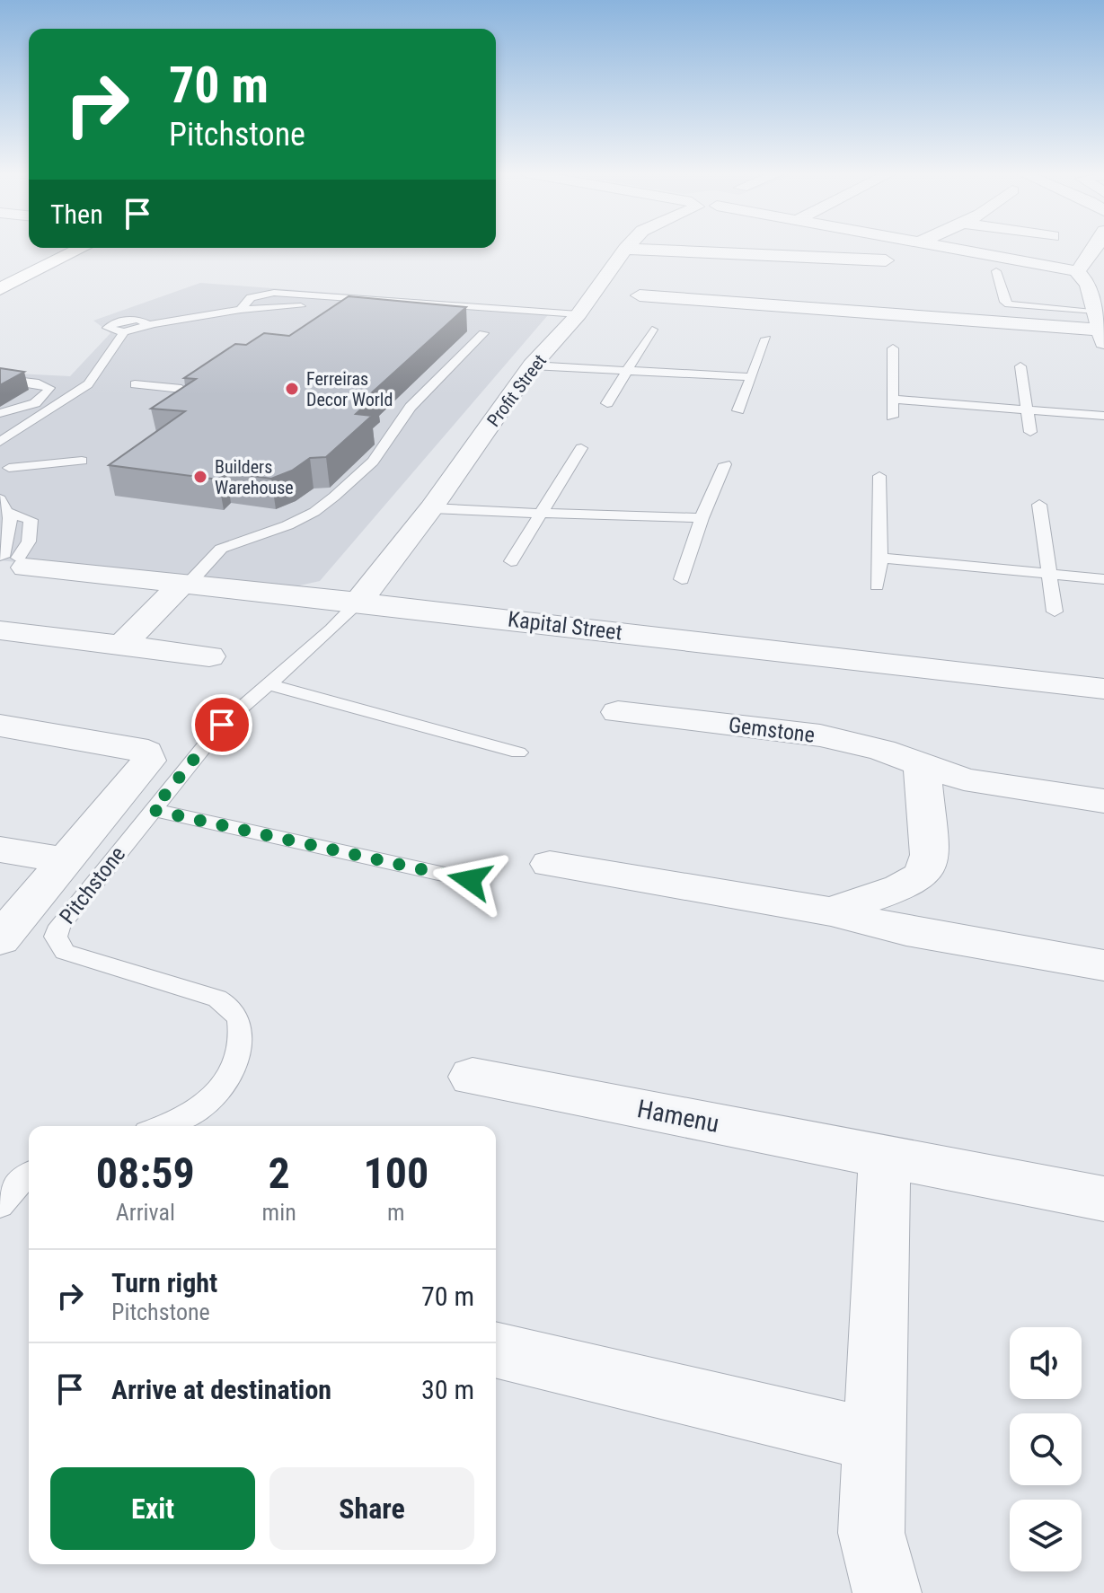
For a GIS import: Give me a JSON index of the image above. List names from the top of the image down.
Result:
{
  "streets": {
    "street": [
      "Profit Street",
      "Kapital Street",
      "Gemstone",
      "Hamenu"
    ],
    "lane": ["Pitchstone"]
  },
  "crossings": [
    ["Profit Street", "Kapital Street"],
    ["Profit Street", "Pitchstone"],
    ["Kapital Street", "Pitchstone"]
  ],
  "places": ["Ferreiras Decor World", "Builders Warehouse"],
  "page": {
    "turn": ["70 m", "Pitchstone"],
    "then": "Then",
    "eta": [
      "08:59",
      "Arrival",
      "2",
      "min",
      "100",
      "m"
    ],
    "list": [
      {
        "name": "Turn right",
        "note": "Pitchstone",
        "value": "70 m"
      },
      {
        "name": "Arrive at destination",
        "value": "30 m"
      }
    ],
    "buttons": ["Exit", "Share"]
  }
}
